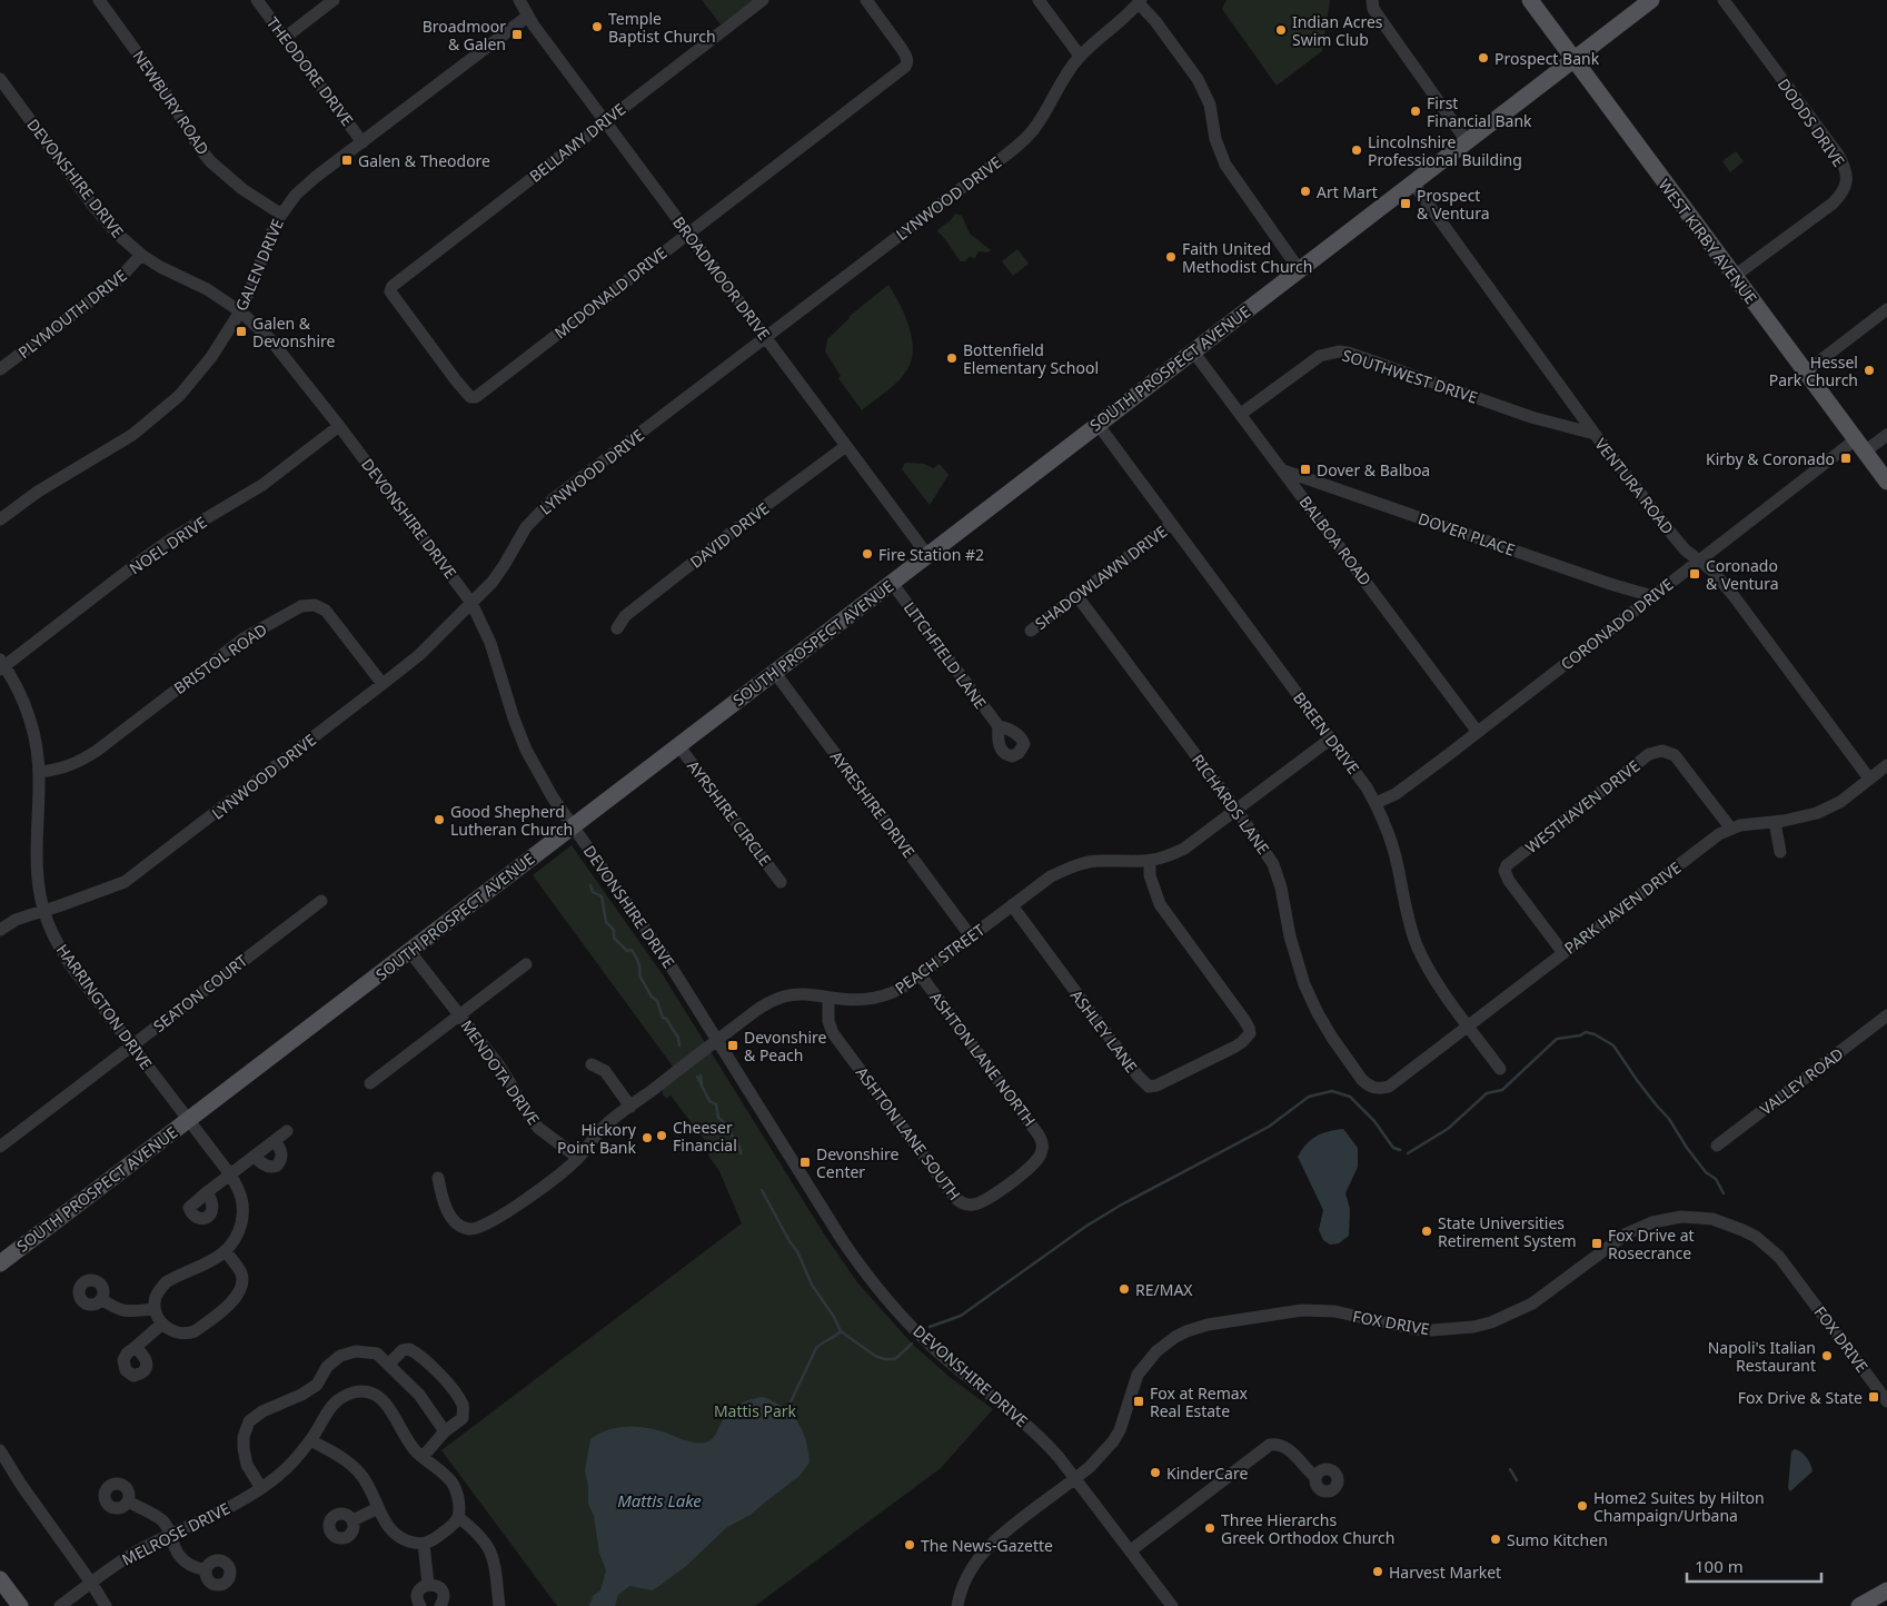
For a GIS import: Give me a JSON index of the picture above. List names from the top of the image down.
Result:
{
  "streets": {
    "main road": ["WEST KIRBY AVENUE", "SOUTH PROSPECT AVENUE"],
    "street": [
      "THEODORE DRIVE",
      "NEWBURY ROAD",
      "DODDS DRIVE",
      "BELLAMY DRIVE",
      "DEVONSHIRE DRIVE",
      "LYNWOOD DRIVE",
      "GALEN DRIVE",
      "BROADMOOR DRIVE",
      "MCDONALD DRIVE",
      "PLYMOUTH DRIVE",
      "SOUTHWEST DRIVE",
      "VENTURA ROAD",
      "DOVER PLACE",
      "DAVID DRIVE",
      "BALBOA ROAD",
      "NOEL DRIVE",
      "SHADOWLAWN DRIVE",
      "CORONADO DRIVE",
      "LITCHFIELD LANE",
      "BRISTOL ROAD",
      "BREEN DRIVE",
      "AYRESHIRE DRIVE",
      "RICHARDS LANE",
      "WESTHAVEN DRIVE",
      "AYRSHIRE CIRCLE",
      "PARK HAVEN DRIVE",
      "PEACH STREET",
      "SEATON COURT",
      "HARRINGTON DRIVE",
      "ASHLEY LANE",
      "ASHTON LANE NORTH",
      "MENDOTA DRIVE",
      "VALLEY ROAD",
      "ASHTON LANE SOUTH",
      "FOX DRIVE",
      "MELROSE DRIVE"
    ]
  },
  "crossings": [
    ["THEODORE DRIVE", "GALEN DRIVE"],
    ["NEWBURY ROAD", "GALEN DRIVE"],
    ["DODDS DRIVE", "WEST KIRBY AVENUE"],
    ["BELLAMY DRIVE", "BROADMOOR DRIVE"],
    ["BELLAMY DRIVE", "MCDONALD DRIVE"],
    ["DEVONSHIRE DRIVE", "LYNWOOD DRIVE"],
    ["DEVONSHIRE DRIVE", "GALEN DRIVE"],
    ["DEVONSHIRE DRIVE", "PLYMOUTH DRIVE"],
    ["DEVONSHIRE DRIVE", "SOUTH PROSPECT AVENUE"],
    ["DEVONSHIRE DRIVE", "NOEL DRIVE"],
    ["DEVONSHIRE DRIVE", "PEACH STREET"],
    ["DEVONSHIRE DRIVE", "FOX DRIVE"],
    ["LYNWOOD DRIVE", "BROADMOOR DRIVE"],
    ["LYNWOOD DRIVE", "BRISTOL ROAD"],
    ["LYNWOOD DRIVE", "HARRINGTON DRIVE"],
    ["WEST KIRBY AVENUE", "SOUTH PROSPECT AVENUE"],
    ["WEST KIRBY AVENUE", "CORONADO DRIVE"],
    ["GALEN DRIVE", "BROADMOOR DRIVE"],
    ["BROADMOOR DRIVE", "MCDONALD DRIVE"],
    ["BROADMOOR DRIVE", "SOUTH PROSPECT AVENUE"],
    ["BROADMOOR DRIVE", "DAVID DRIVE"],
    ["SOUTH PROSPECT AVENUE", "VENTURA ROAD"],
    ["SOUTH PROSPECT AVENUE", "BALBOA ROAD"],
    ["SOUTH PROSPECT AVENUE", "LITCHFIELD LANE"],
    ["SOUTH PROSPECT AVENUE", "BREEN DRIVE"],
    ["SOUTH PROSPECT AVENUE", "AYRESHIRE DRIVE"],
    ["SOUTH PROSPECT AVENUE", "AYRSHIRE CIRCLE"],
    ["SOUTH PROSPECT AVENUE", "HARRINGTON DRIVE"],
    ["SOUTH PROSPECT AVENUE", "MENDOTA DRIVE"],
    ["SOUTHWEST DRIVE", "VENTURA ROAD"],
    ["SOUTHWEST DRIVE", "BALBOA ROAD"],
    ["VENTURA ROAD", "CORONADO DRIVE"],
    ["VENTURA ROAD", "PARK HAVEN DRIVE"],
    ["DOVER PLACE", "BALBOA ROAD"],
    ["DOVER PLACE", "CORONADO DRIVE"],
    ["BALBOA ROAD", "CORONADO DRIVE"],
    ["NOEL DRIVE", "HARRINGTON DRIVE"],
    ["SHADOWLAWN DRIVE", "BREEN DRIVE"],
    ["SHADOWLAWN DRIVE", "RICHARDS LANE"],
    ["CORONADO DRIVE", "BREEN DRIVE"],
    ["BRISTOL ROAD", "HARRINGTON DRIVE"],
    ["BREEN DRIVE", "PARK HAVEN DRIVE"],
    ["BREEN DRIVE", "PEACH STREET"],
    ["AYRESHIRE DRIVE", "PEACH STREET"],
    ["RICHARDS LANE", "PARK HAVEN DRIVE"],
    ["RICHARDS LANE", "PEACH STREET"],
    ["WESTHAVEN DRIVE", "PARK HAVEN DRIVE"],
    ["PEACH STREET", "ASHLEY LANE"],
    ["PEACH STREET", "ASHTON LANE NORTH"],
    ["PEACH STREET", "MENDOTA DRIVE"],
    ["PEACH STREET", "ASHTON LANE SOUTH"],
    ["SEATON COURT", "HARRINGTON DRIVE"],
    ["ASHTON LANE NORTH", "ASHTON LANE SOUTH"]
  ],
  "water": ["Mattis Lake"],
  "parks": ["Mattis Park"],
  "places": {
    "other": [
      "Temple Baptist Church",
      "Indian Acres Swim Club",
      "Prospect Bank",
      "First Financial Bank",
      "Lincolnshire Professional Building",
      "Art Mart",
      "Faith United Methodist Church",
      "Bottenfield Elementary School",
      "Hessel Park Church",
      "Fire Station #2",
      "Good Shepherd Lutheran Church",
      "Cheeser Financial",
      "Hickory Point Bank",
      "State Universities Retirement System",
      "RE/MAX",
      "Napoli's Italian Restaurant",
      "KinderCare",
      "Home2 Suites by Hilton Champaign/Urbana",
      "Three Hierarchs Greek Orthodox Church",
      "Sumo Kitchen",
      "The News-Gazette",
      "Harvest Market"
    ],
    "transit": [
      "Broadmoor & Galen",
      "Galen & Theodore",
      "Prospect & Ventura",
      "Galen & Devonshire",
      "Kirby & Coronado",
      "Dover & Balboa",
      "Coronado & Ventura",
      "Devonshire & Peach",
      "Devonshire Center",
      "Fox Drive at Rosecrance",
      "Fox Drive & State",
      "Fox at Remax Real Estate"
    ]
  },
  "scale_bar": "100 m"
}
